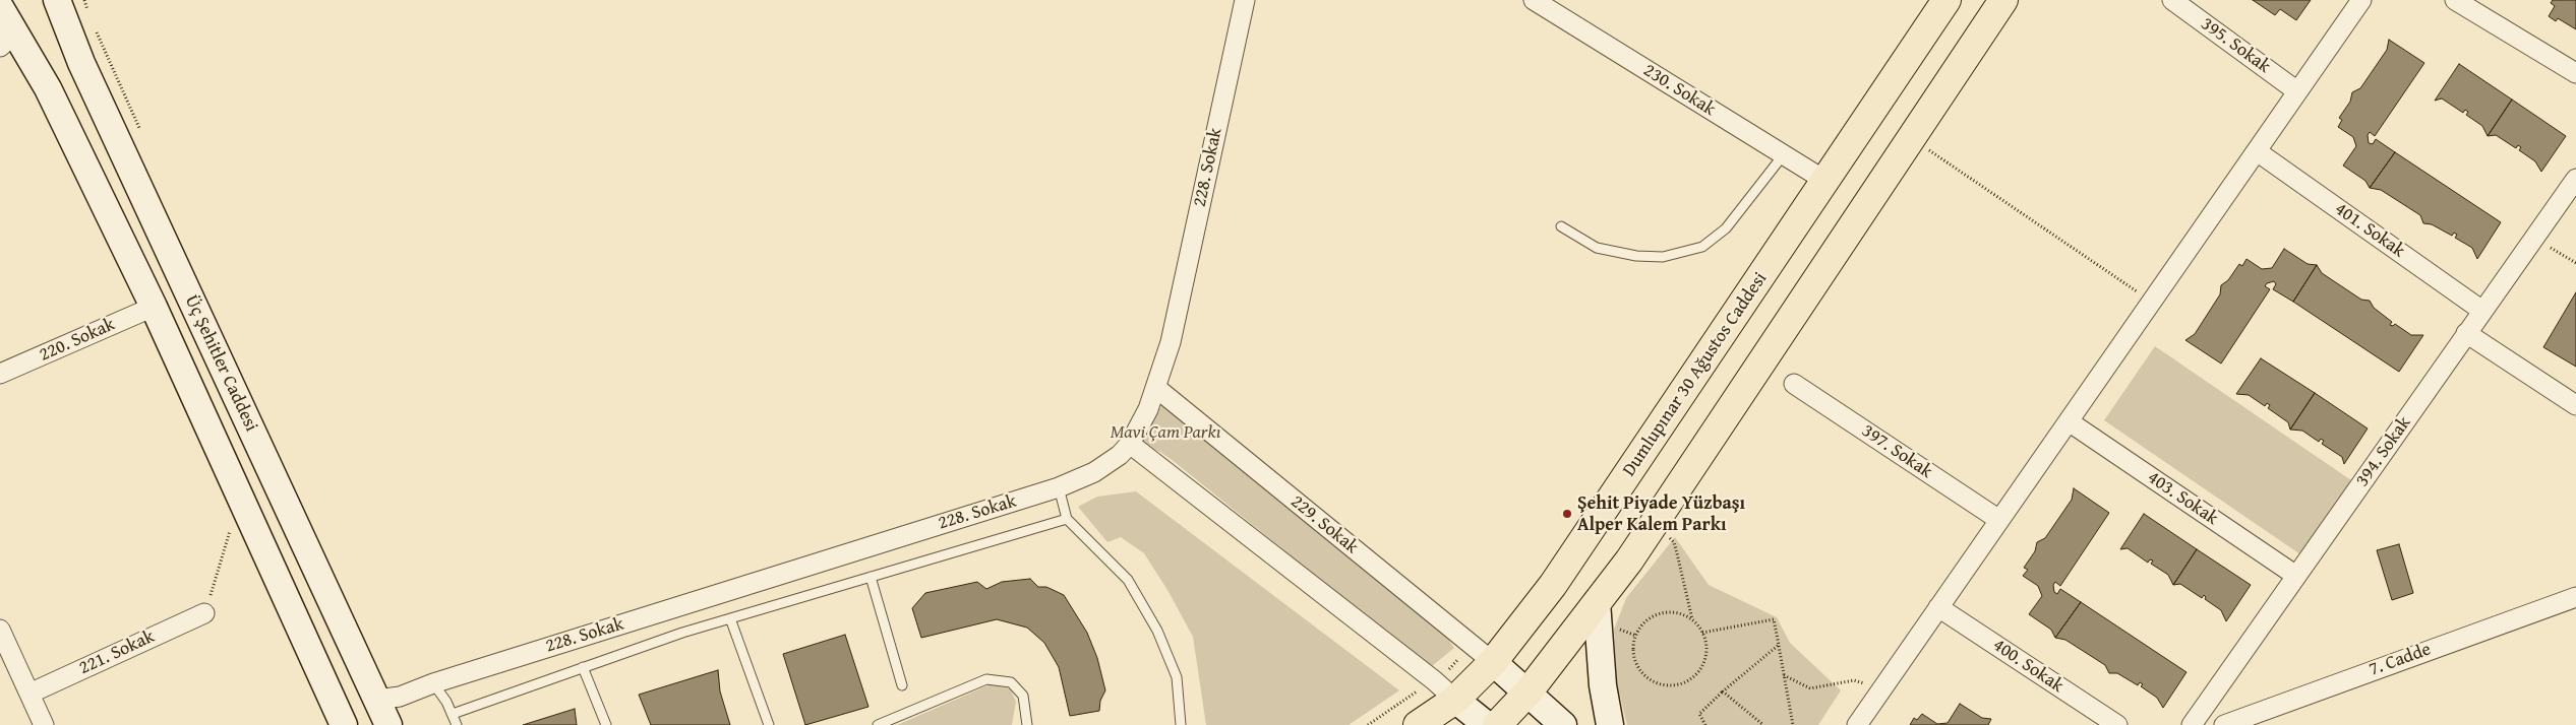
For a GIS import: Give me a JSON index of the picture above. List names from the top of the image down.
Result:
{
  "streets": {
    "main road": ["Üç Şehitler Caddesi", "Dumlupınar 30 Ağustos Caddesi"],
    "street": [
      "395. Sokak",
      "230. Sokak",
      "228. Sokak",
      "401. Sokak",
      "220. Sokak",
      "397. Sokak",
      "394. Sokak",
      "403. Sokak",
      "229. Sokak",
      "221. Sokak",
      "7. Cadde",
      "400. Sokak"
    ]
  },
  "crossings": [
    ["230. Sokak", "Dumlupınar 30 Ağustos Caddesi"],
    ["228. Sokak", "Üç Şehitler Caddesi"],
    ["228. Sokak", "229. Sokak"],
    ["401. Sokak", "394. Sokak"],
    ["220. Sokak", "Üç Şehitler Caddesi"],
    ["Dumlupınar 30 Ağustos Caddesi", "229. Sokak"],
    ["394. Sokak", "403. Sokak"]
  ],
  "parks": ["Mavi Çam Parkı"],
  "places": ["Şehit Piyade Yüzbaşı Alper Kalem Parkı"]
}
